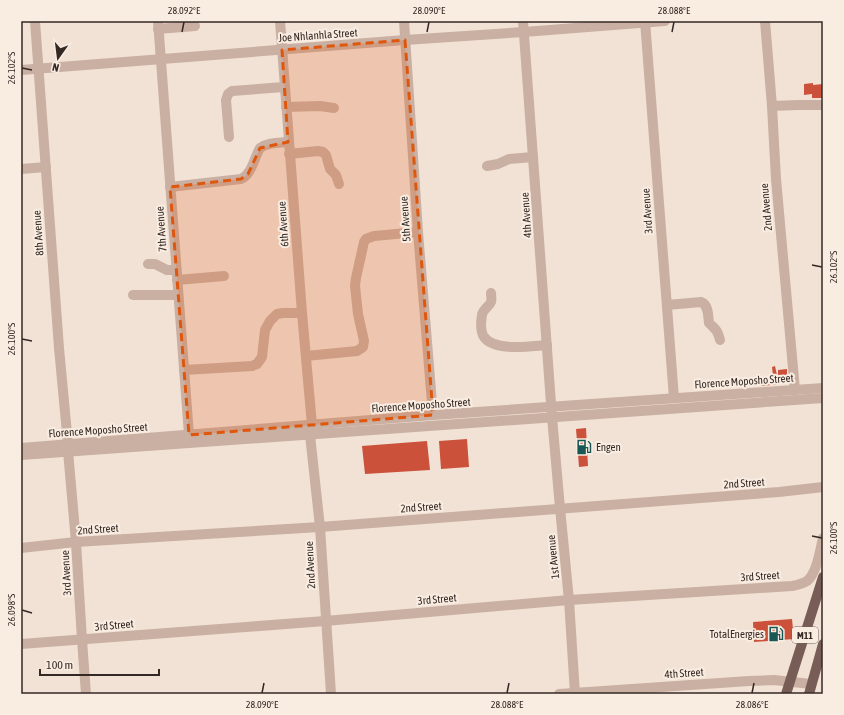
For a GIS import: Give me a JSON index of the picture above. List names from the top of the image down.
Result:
{
  "streets": {
    "main road": ["M11"],
    "street": [
      "Joe Nhlanhla Street",
      "2nd Avenue",
      "3rd Avenue",
      "4th Avenue",
      "5th Avenue",
      "6th Avenue",
      "7th Avenue",
      "8th Avenue",
      "Florence Moposho Street",
      "2nd Street",
      "1st Avenue",
      "3rd Street",
      "4th Street"
    ]
  },
  "crossings": [
    ["Joe Nhlanhla Street", "3rd Avenue"],
    ["Joe Nhlanhla Street", "4th Avenue"],
    ["Joe Nhlanhla Street", "5th Avenue"],
    ["Joe Nhlanhla Street", "6th Avenue"],
    ["Joe Nhlanhla Street", "7th Avenue"],
    ["Joe Nhlanhla Street", "8th Avenue"],
    ["2nd Avenue", "6th Avenue"],
    ["2nd Avenue", "Florence Moposho Street"],
    ["2nd Avenue", "2nd Street"],
    ["2nd Avenue", "3rd Street"],
    ["3rd Avenue", "8th Avenue"],
    ["3rd Avenue", "Florence Moposho Street"],
    ["3rd Avenue", "2nd Street"],
    ["3rd Avenue", "3rd Street"],
    ["4th Avenue", "Florence Moposho Street"],
    ["4th Avenue", "1st Avenue"],
    ["5th Avenue", "Florence Moposho Street"],
    ["6th Avenue", "Florence Moposho Street"],
    ["7th Avenue", "Florence Moposho Street"],
    ["8th Avenue", "Florence Moposho Street"],
    ["Florence Moposho Street", "1st Avenue"],
    ["2nd Street", "1st Avenue"],
    ["1st Avenue", "3rd Street"],
    ["1st Avenue", "4th Street"],
    ["M11", "4th Street"]
  ],
  "places": {
    "fuel station": ["Engen", "TotalEnergies"]
  },
  "scale_bar": "100 m",
  "north": "bottom",
  "coordinates": [
    "28.092°E",
    "28.090°E",
    "28.088°E",
    "26.102°S",
    "26.100°S",
    "26.098°S",
    "28.086°E"
  ]
}
